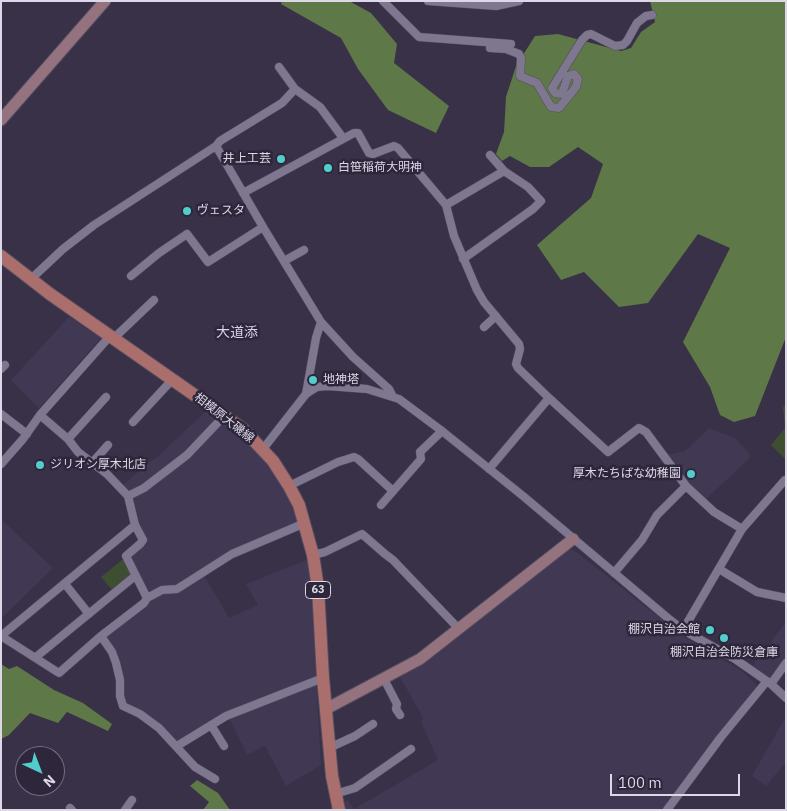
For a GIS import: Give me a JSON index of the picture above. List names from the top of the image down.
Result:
{
  "streets": {
    "main road": ["相模原大磯線", "63"]
  },
  "districts": ["大道添"],
  "places": [
    "井上工芸",
    "白笹稲荷大明神",
    "ヴェスタ",
    "地神塔",
    "ジリオン厚木北店",
    "厚木たちばな幼稚園",
    "棚沢自治会館",
    "棚沢自治会防災倉庫"
  ],
  "scale_bar": "100 m",
  "north": "bottom right"
}
